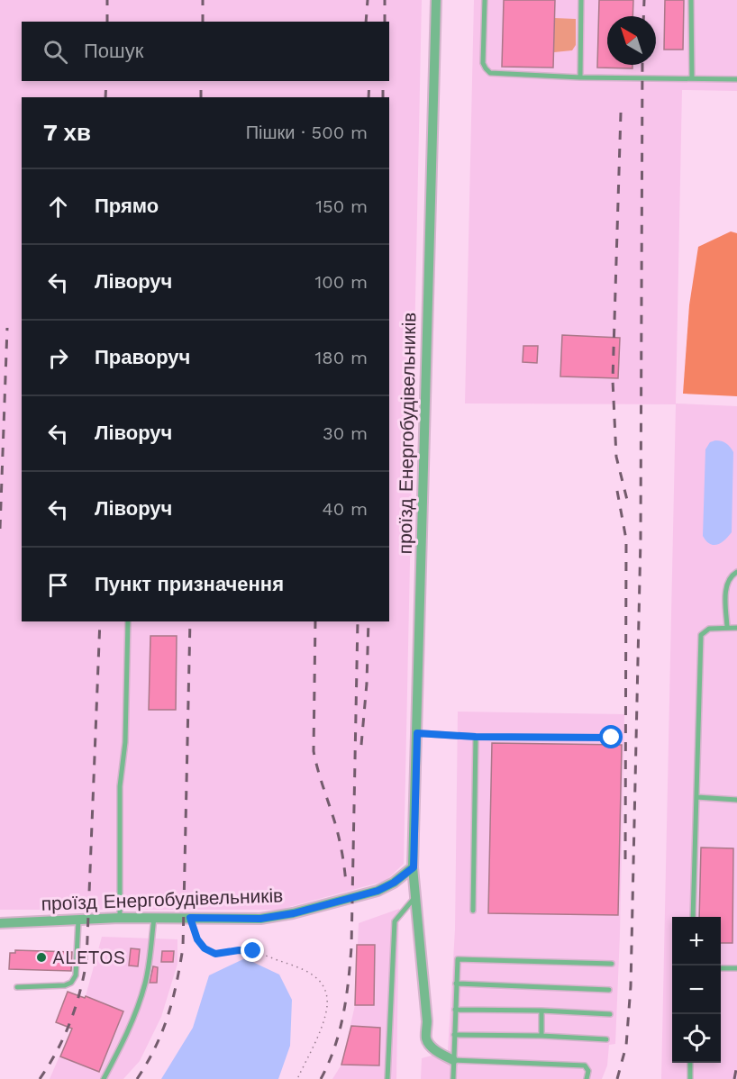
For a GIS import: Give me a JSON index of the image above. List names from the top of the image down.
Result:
{
  "streets": {
    "street": ["проїзд Енергобудівельників"]
  },
  "places": ["ALETOS"],
  "north": "top left",
  "page": {
    "search": "Пошук",
    "heading": ["7 хв", "Пішки · 500 m"],
    "list": [
      ["Прямо", "150 m"],
      ["Ліворуч", "100 m"],
      ["Праворуч", "180 m"],
      ["Ліворуч", "30 m"],
      ["Ліворуч", "40 m"],
      "Пункт призначення"
    ],
    "map_buttons": ["+", "−"]
  }
}
